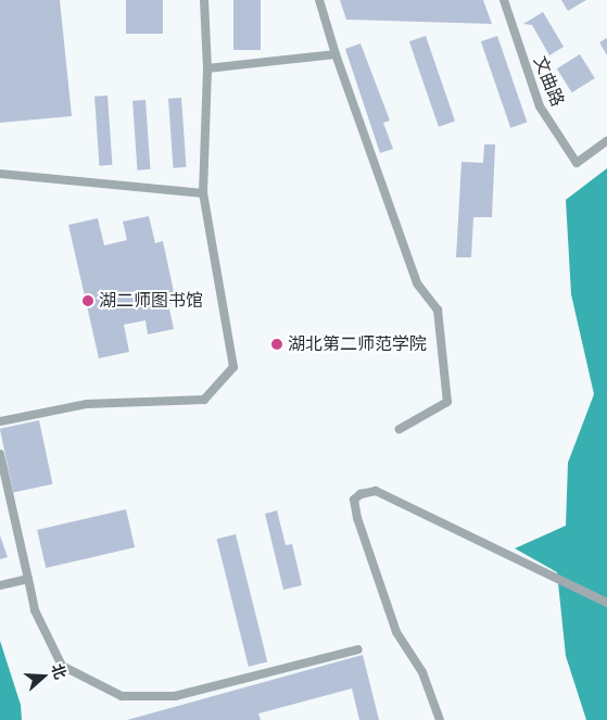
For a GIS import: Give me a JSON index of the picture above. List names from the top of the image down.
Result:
{
  "streets": {
    "street": ["文曲路"]
  },
  "places": ["湖二师图书馆", "湖北第二师范学院"],
  "north": "right"
}
